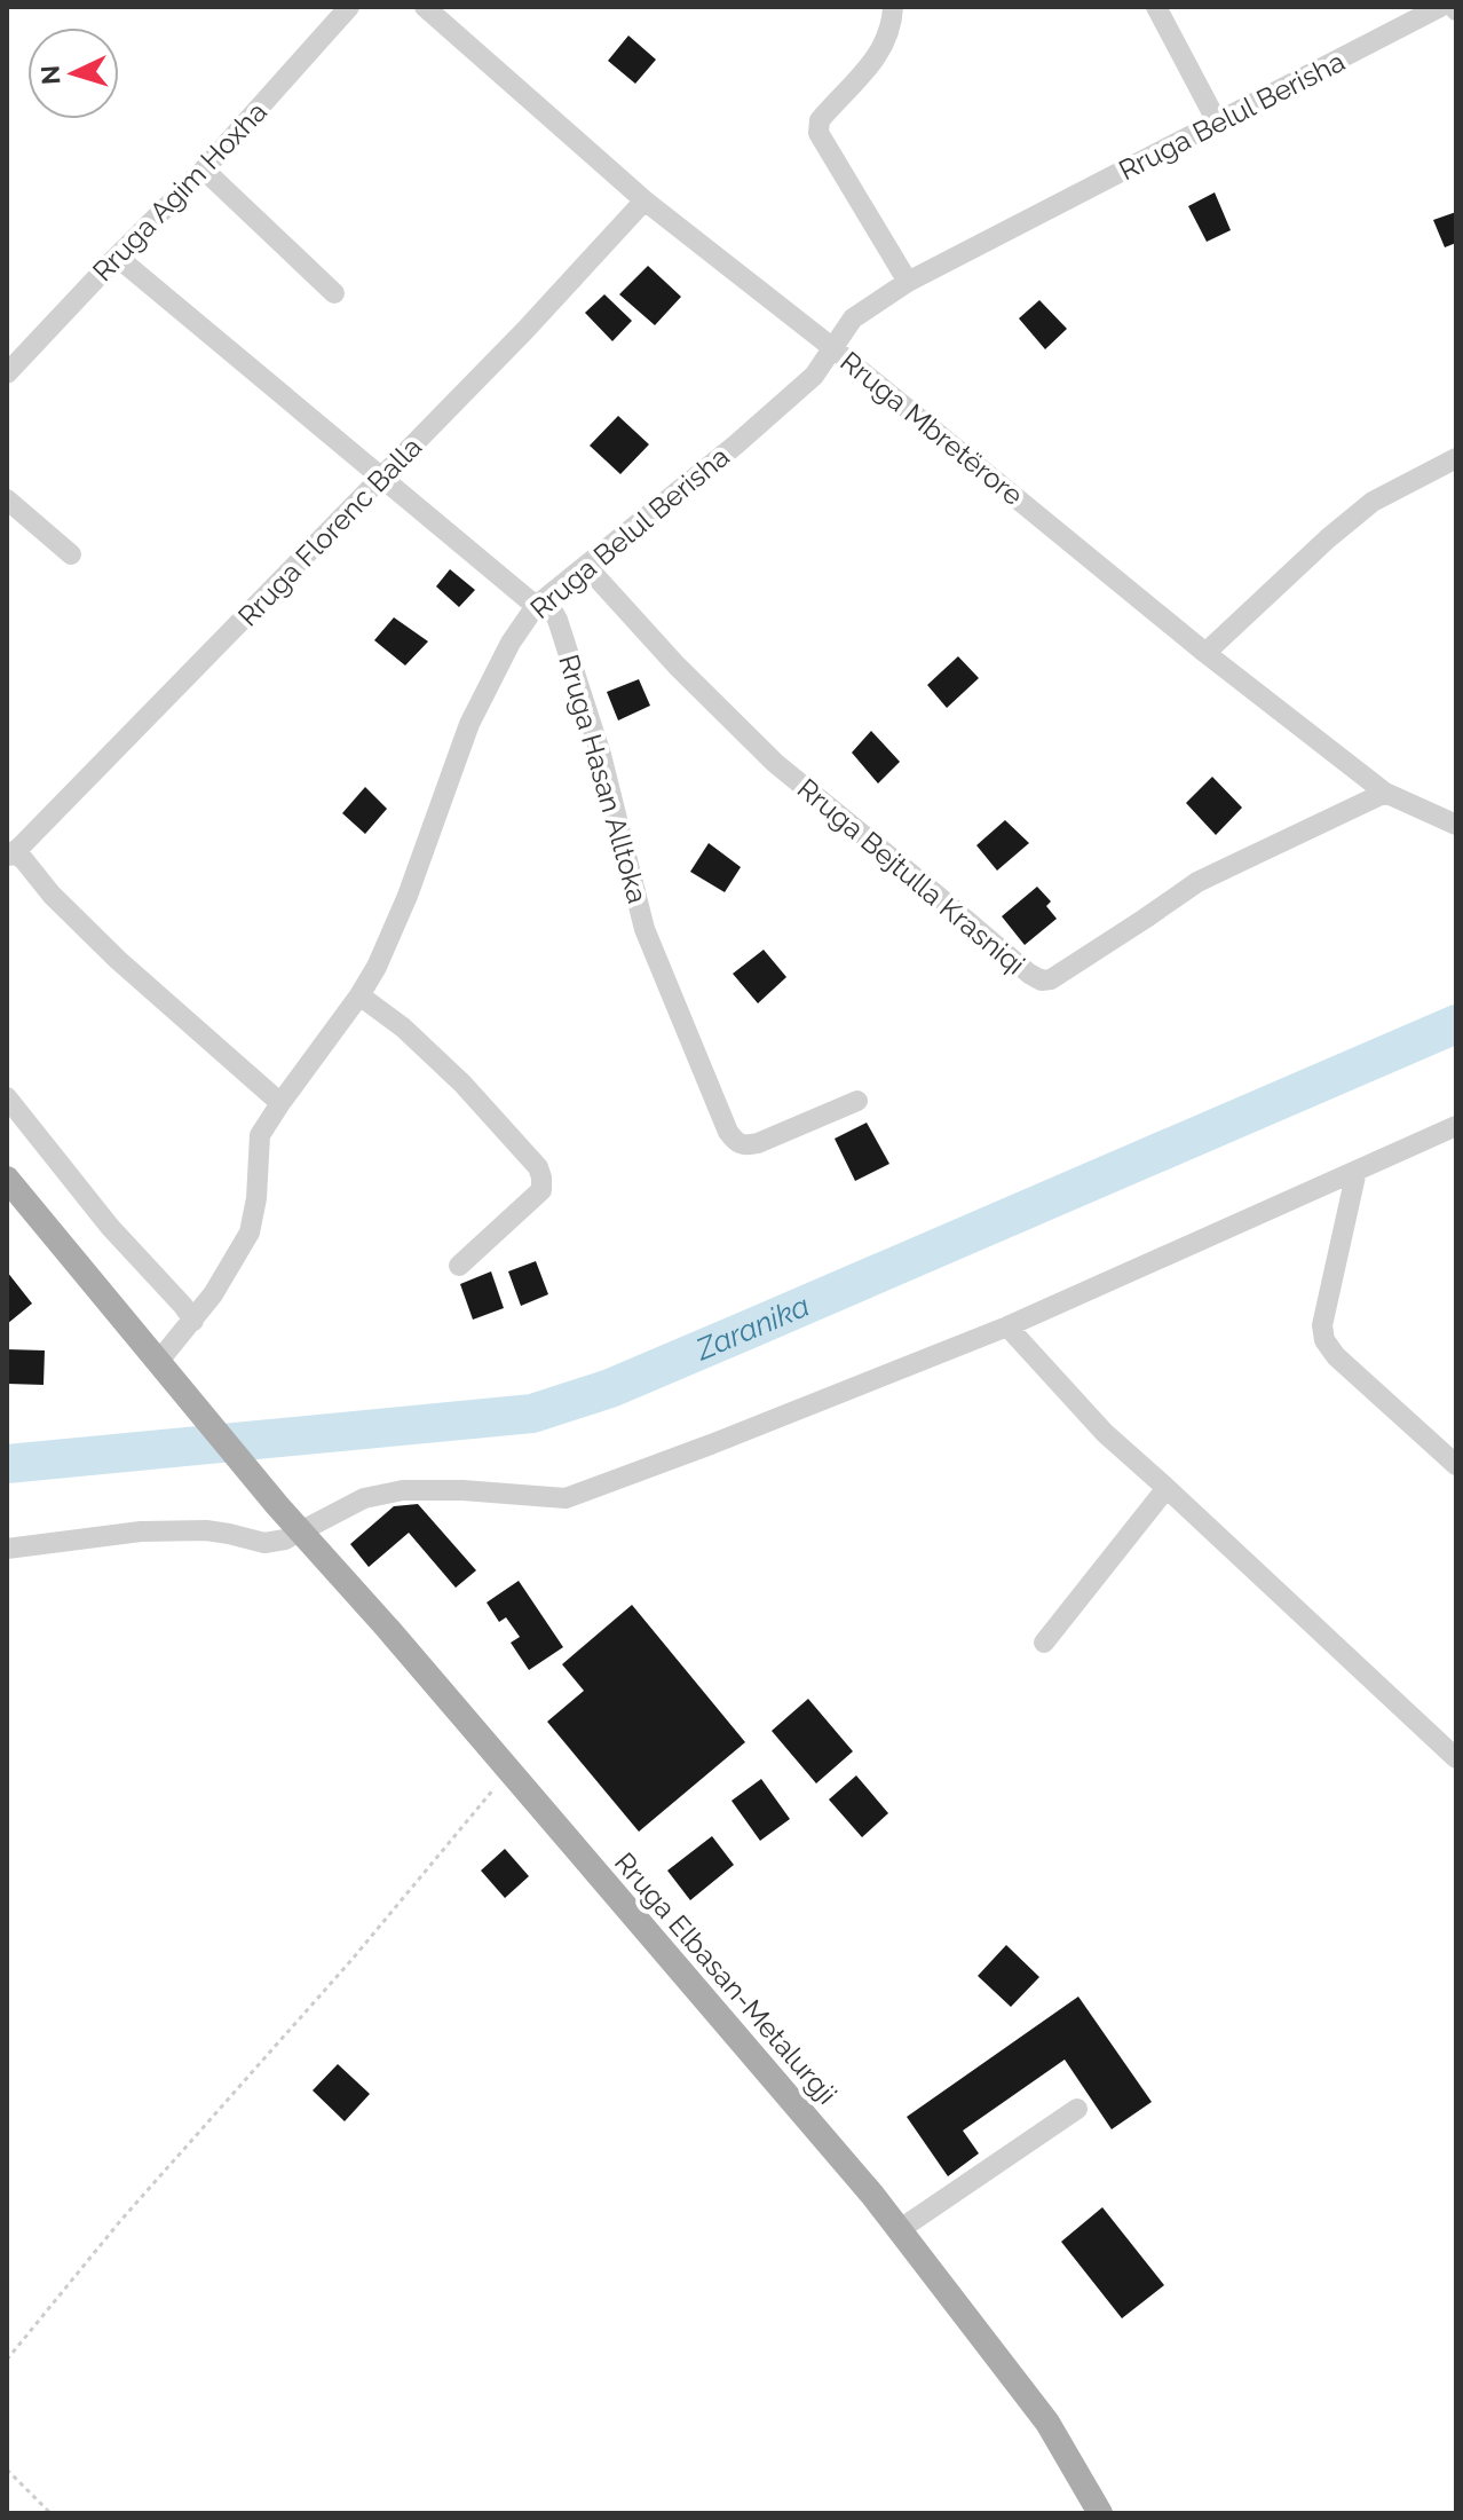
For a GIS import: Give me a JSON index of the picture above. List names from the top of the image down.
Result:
{
  "streets": {
    "main road": ["Rruga Elbasan-Metalurgji"],
    "street": [
      "Rruga Belul Berisha",
      "Rruga Agim Hoxha",
      "Rruga Mbretërore",
      "Rruga Florenc Balla",
      "Rruga Hasan Alltoka",
      "Rruga Bejtulla Krasniqi"
    ]
  },
  "crossings": [
    ["Rruga Belul Berisha", "Rruga Mbretërore"],
    ["Rruga Belul Berisha", "Rruga Hasan Alltoka"],
    ["Rruga Belul Berisha", "Rruga Bejtulla Krasniqi"],
    ["Rruga Belul Berisha", "Rruga Elbasan-Metalurgji"],
    ["Rruga Agim Hoxha", "Rruga Hasan Alltoka"],
    ["Rruga Mbretërore", "Rruga Florenc Balla"],
    ["Rruga Mbretërore", "Rruga Bejtulla Krasniqi"],
    ["Rruga Florenc Balla", "Rruga Hasan Alltoka"]
  ],
  "water": ["Zaranika"],
  "north": "left"
}
